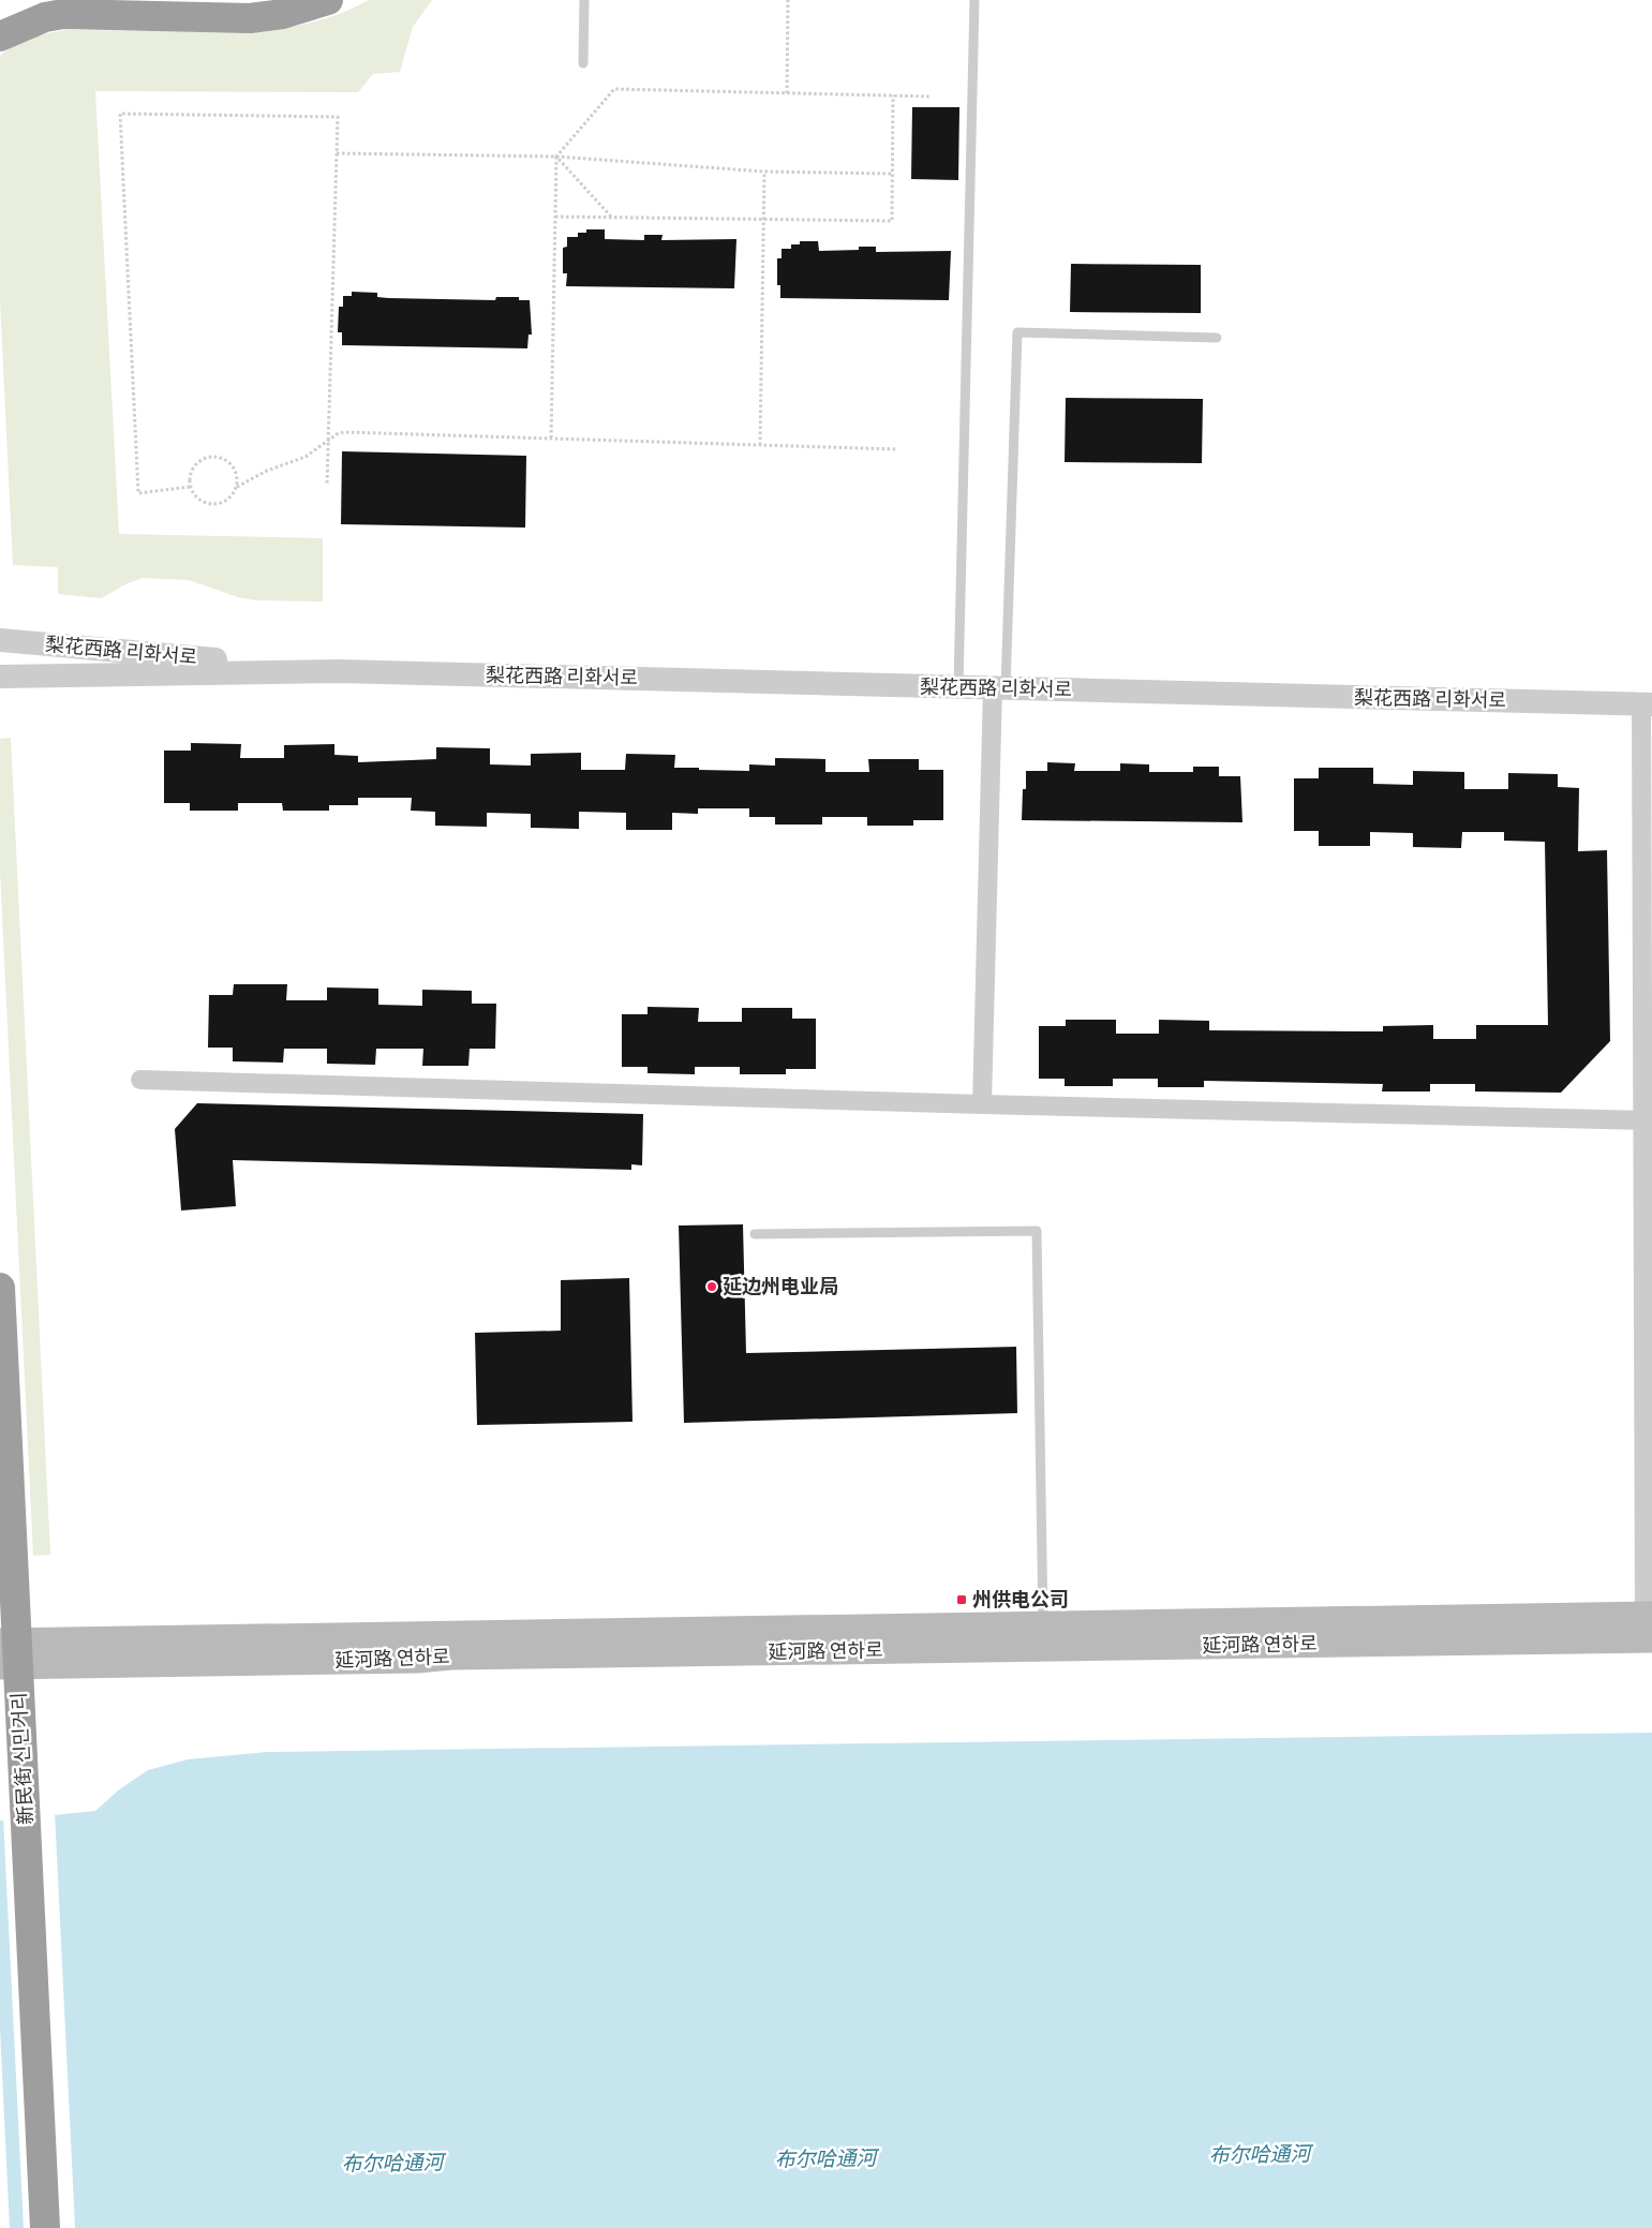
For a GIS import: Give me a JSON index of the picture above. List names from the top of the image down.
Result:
{
  "streets": {
    "highway": ["新民街 신민거리"],
    "main road": ["延河路 연하로"],
    "street": ["梨花西路 리화서로"]
  },
  "crossings": [
    ["延河路 연하로", "新民街 신민거리"]
  ],
  "water": ["布尔哈通河"],
  "places": {
    "other": ["延边州电业局"],
    "transit": ["州供电公司"]
  }
}
